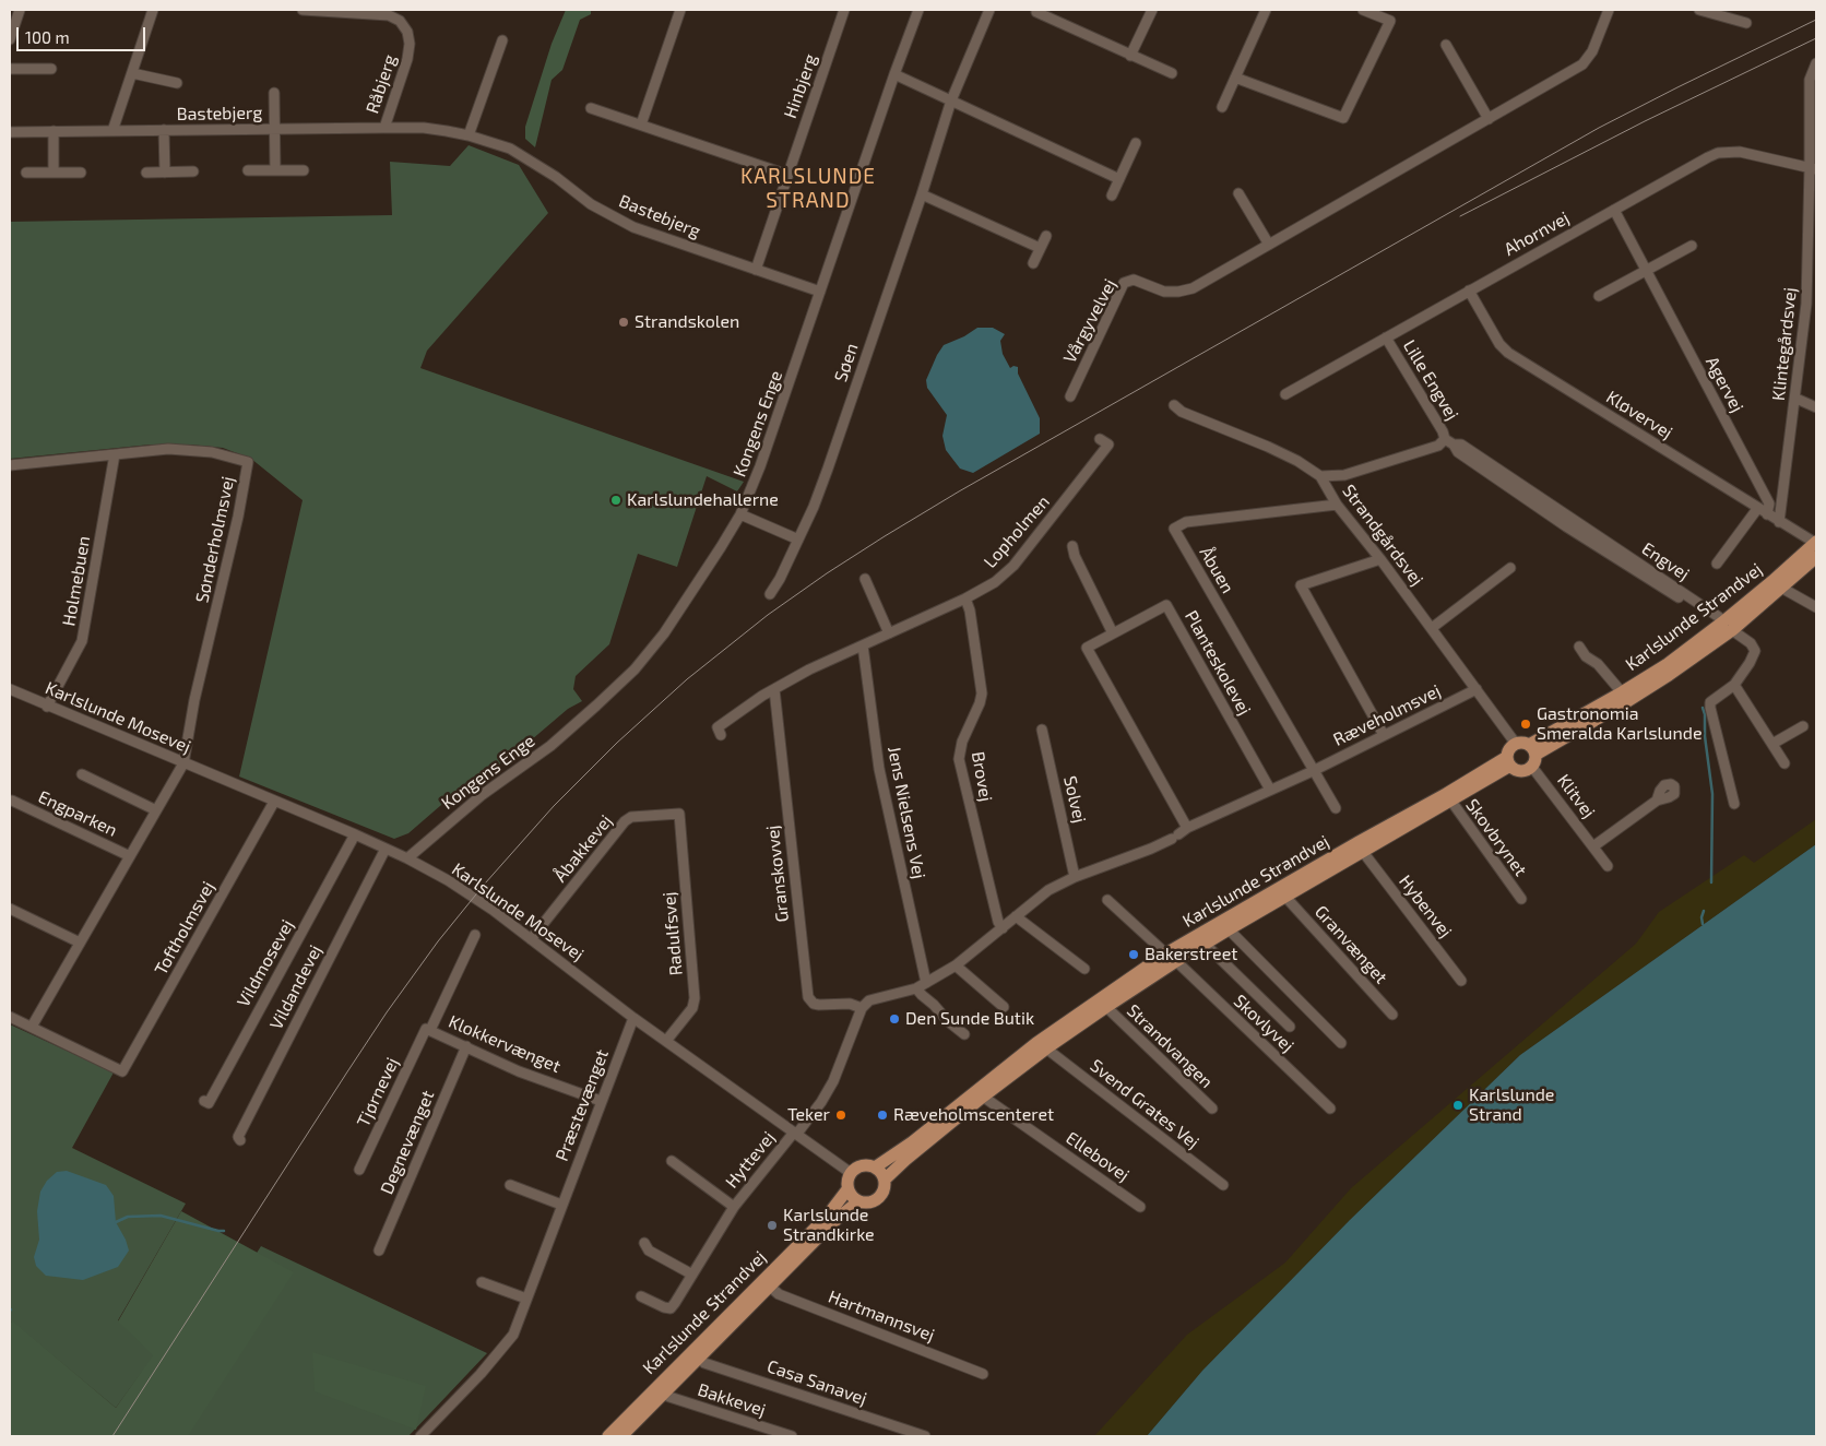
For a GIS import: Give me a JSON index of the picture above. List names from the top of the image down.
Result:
{
  "streets": {
    "main road": ["Karlslunde Strandvej"],
    "street": [
      "Råbjerg",
      "Hinbjerg",
      "Bastebjerg",
      "Ahornvej",
      "Vårgyvelvej",
      "Klintegårdsvej",
      "Søen",
      "Lille Engvej",
      "Agervej",
      "Kløvervej",
      "Kongens Enge",
      "Lopholmen",
      "Strandgårdsvej",
      "Sønderholmsvej",
      "Engvej",
      "Åbuen",
      "Holmebuen",
      "Planteskolevej",
      "Ræveholmsvej",
      "Karlslunde Mosevej",
      "Brovej",
      "Klitvej",
      "Solvej",
      "Jens Nielsens Vej",
      "Engparken",
      "Skovbrynet",
      "Åbakkevej",
      "Granskovvej",
      "Hybenvej",
      "Toftholmsvej",
      "Radulfsvej",
      "Granvænget",
      "Vildmosevej",
      "Vildandevej",
      "Skovlyvej",
      "Klokkervænget",
      "Strandvangen",
      "Tjørnevej",
      "Svend Grates Vej",
      "Præstevænget",
      "Degnevænget",
      "Ellebovej",
      "Hyttevej",
      "Hartmannsvej",
      "Casa Sanavej",
      "Bakkevej"
    ]
  },
  "crossings": [
    ["Råbjerg", "Bastebjerg"],
    ["Hinbjerg", "Bastebjerg"],
    ["Bastebjerg", "Kongens Enge"],
    ["Ahornvej", "Klintegårdsvej"],
    ["Ahornvej", "Lille Engvej"],
    ["Ahornvej", "Agervej"],
    ["Ahornvej", "Kløvervej"],
    ["Klintegårdsvej", "Kløvervej"],
    ["Lille Engvej", "Engvej"],
    ["Agervej", "Kløvervej"],
    ["Kløvervej", "Karlslunde Strandvej"],
    ["Kongens Enge", "Karlslunde Mosevej"],
    ["Lopholmen", "Brovej"],
    ["Lopholmen", "Jens Nielsens Vej"],
    ["Lopholmen", "Granskovvej"],
    ["Strandgårdsvej", "Åbuen"],
    ["Strandgårdsvej", "Karlslunde Strandvej"],
    ["Strandgårdsvej", "Ræveholmsvej"],
    ["Strandgårdsvej", "Klitvej"],
    ["Sønderholmsvej", "Holmebuen"],
    ["Sønderholmsvej", "Karlslunde Mosevej"],
    ["Sønderholmsvej", "Engparken"],
    ["Engvej", "Karlslunde Strandvej"],
    ["Åbuen", "Ræveholmsvej"],
    ["Holmebuen", "Karlslunde Mosevej"],
    ["Karlslunde Strandvej", "Karlslunde Mosevej"],
    ["Karlslunde Strandvej", "Klitvej"],
    ["Karlslunde Strandvej", "Skovbrynet"],
    ["Karlslunde Strandvej", "Hybenvej"],
    ["Karlslunde Strandvej", "Granvænget"],
    ["Karlslunde Strandvej", "Skovlyvej"],
    ["Karlslunde Strandvej", "Strandvangen"],
    ["Karlslunde Strandvej", "Svend Grates Vej"],
    ["Karlslunde Strandvej", "Ellebovej"],
    ["Karlslunde Strandvej", "Hartmannsvej"],
    ["Karlslunde Strandvej", "Casa Sanavej"],
    ["Karlslunde Strandvej", "Bakkevej"],
    ["Planteskolevej", "Ræveholmsvej"],
    ["Ræveholmsvej", "Brovej"],
    ["Ræveholmsvej", "Solvej"],
    ["Ræveholmsvej", "Jens Nielsens Vej"],
    ["Ræveholmsvej", "Granskovvej"],
    ["Karlslunde Mosevej", "Engparken"],
    ["Karlslunde Mosevej", "Åbakkevej"],
    ["Karlslunde Mosevej", "Toftholmsvej"],
    ["Karlslunde Mosevej", "Radulfsvej"],
    ["Karlslunde Mosevej", "Vildmosevej"],
    ["Karlslunde Mosevej", "Vildandevej"],
    ["Karlslunde Mosevej", "Præstevænget"],
    ["Karlslunde Mosevej", "Hyttevej"],
    ["Engparken", "Toftholmsvej"],
    ["Åbakkevej", "Radulfsvej"],
    ["Klokkervænget", "Tjørnevej"],
    ["Klokkervænget", "Præstevænget"],
    ["Klokkervænget", "Degnevænget"]
  ],
  "districts": ["KARLSLUNDE STRAND"],
  "places": [
    "Strandskolen",
    "Karlslundehallerne",
    "Gastronomia Smeralda Karlslunde",
    "Bakerstreet",
    "Den Sunde Butik",
    "Karlslunde Strand",
    "Teker",
    "Ræveholmscenteret",
    "Karlslunde Strandkirke"
  ],
  "scale_bar": "100 m"
}
